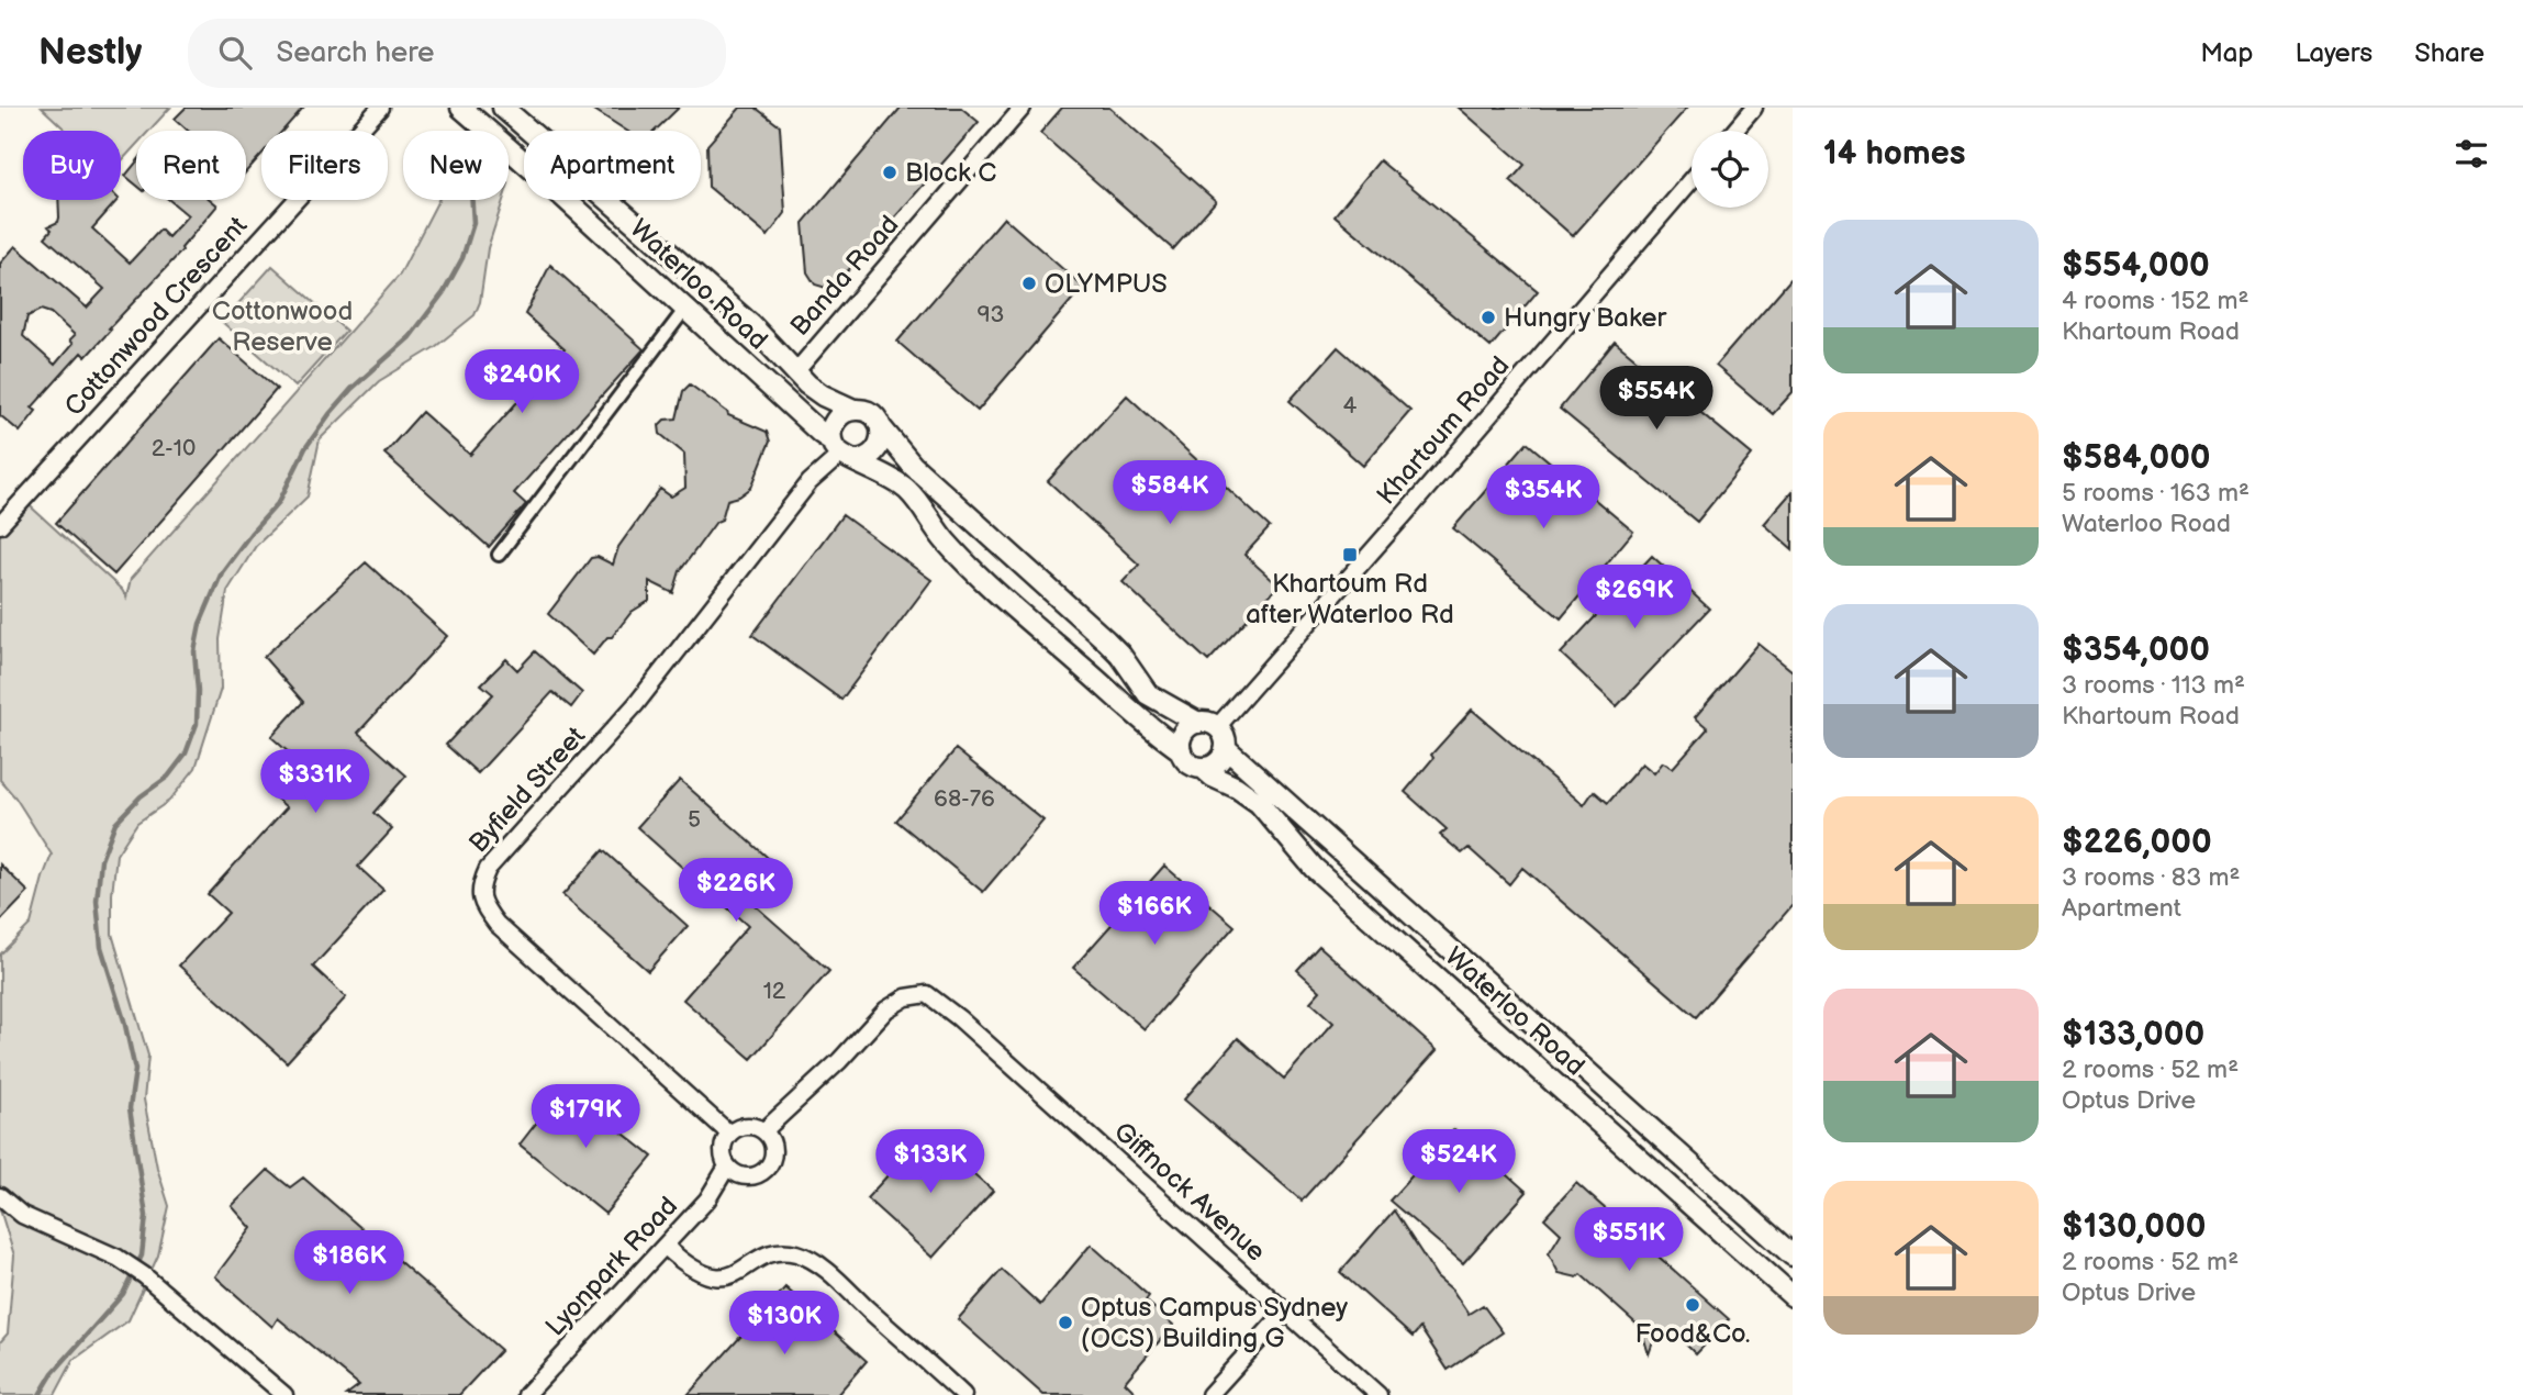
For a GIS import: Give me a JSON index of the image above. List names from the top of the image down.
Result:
{
  "streets": {
    "street": [
      "Banda Road",
      "Waterloo Road",
      "Cottonwood Crescent",
      "Khartoum Road",
      "Byfield Street",
      "Giffnock Avenue",
      "Lyonpark Road"
    ]
  },
  "crossings": [
    ["Banda Road", "Waterloo Road"],
    ["Waterloo Road", "Khartoum Road"],
    ["Waterloo Road", "Byfield Street"],
    ["Byfield Street", "Giffnock Avenue"],
    ["Byfield Street", "Lyonpark Road"],
    ["Giffnock Avenue", "Lyonpark Road"]
  ],
  "parks": ["Cottonwood Reserve"],
  "places": {
    "other": [
      "Block C",
      "OLYMPUS",
      "Hungry Baker",
      "Food&Co.",
      "Optus Campus Sydney (OCS) Building G"
    ],
    "transit": ["Khartoum Rd after Waterloo Rd"]
  },
  "house_numbers": [
    "93",
    "4",
    "2-10",
    "68-76",
    "5",
    "12"
  ],
  "page": {
    "header": "Nestly",
    "search": "Search here",
    "nav": ["Map", "Layers", "Share"],
    "heading": "14 homes",
    "chip": [
      "Buy",
      "Rent",
      "Filters",
      "New",
      "Apartment"
    ],
    "list": [
      {
        "name": "$554,000",
        "note": "4 rooms · 152 m² · Khartoum Road"
      },
      {
        "name": "$584,000",
        "note": "5 rooms · 163 m² · Waterloo Road"
      },
      {
        "name": "$354,000",
        "note": "3 rooms · 113 m² · Khartoum Road"
      },
      {
        "name": "$226,000",
        "note": "3 rooms · 83 m² · Apartment"
      },
      {
        "name": "$133,000",
        "note": "2 rooms · 52 m² · Optus Drive"
      },
      {
        "name": "$130,000",
        "note": "2 rooms · 52 m² · Optus Drive"
      }
    ],
    "price": [
      "$240K",
      "$554K",
      "$584K",
      "$354K",
      "$269K",
      "$331K",
      "$226K",
      "$166K",
      "$179K",
      "$133K",
      "$524K",
      "$551K",
      "$186K",
      "$130K"
    ]
  }
}
